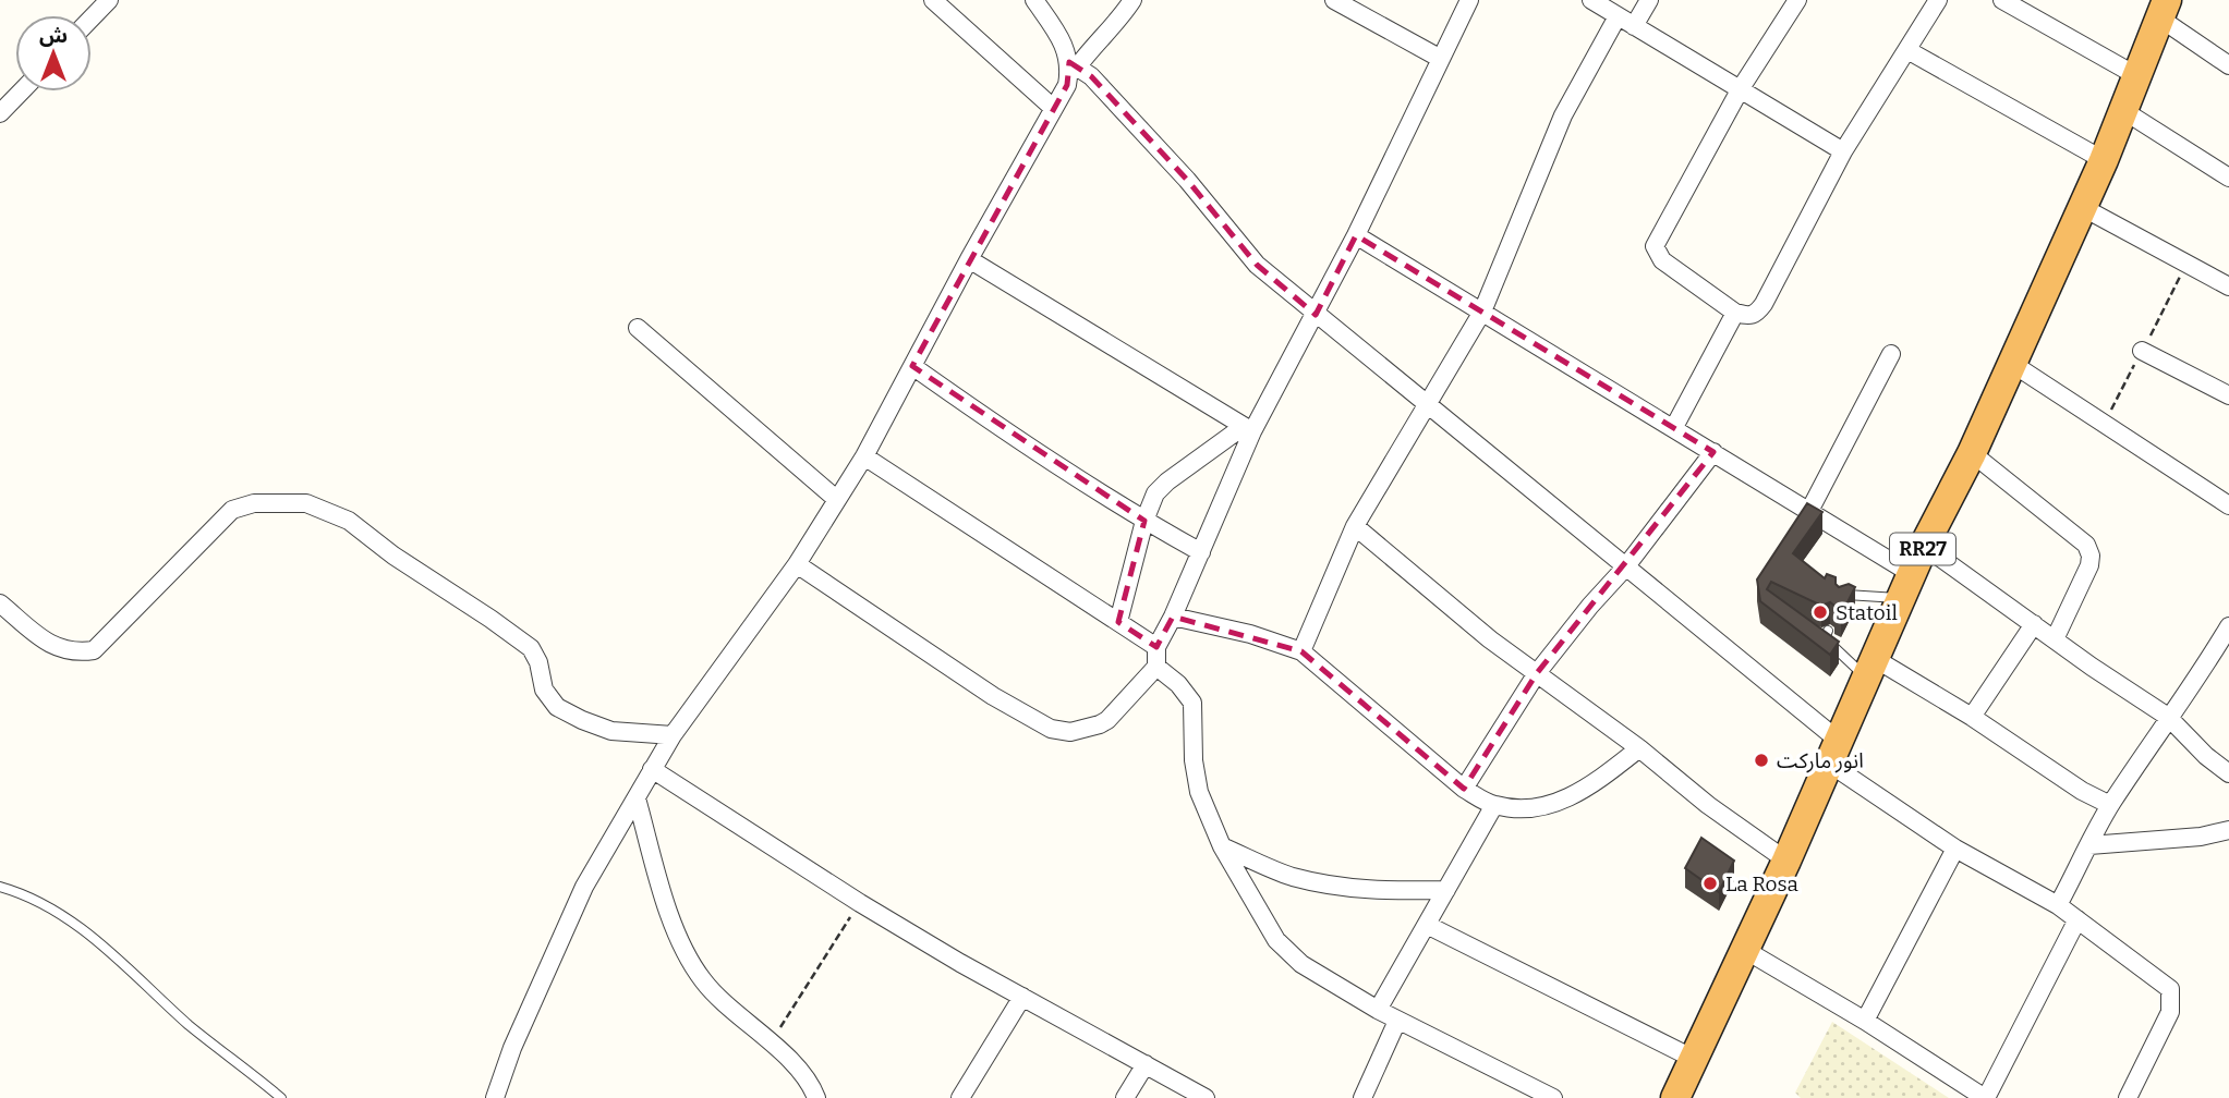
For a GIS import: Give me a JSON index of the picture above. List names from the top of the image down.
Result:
{
  "streets": {
    "highway": ["RR27"]
  },
  "places": ["Statoil", "انور ماركت", "La Rosa"],
  "north": "top"
}
